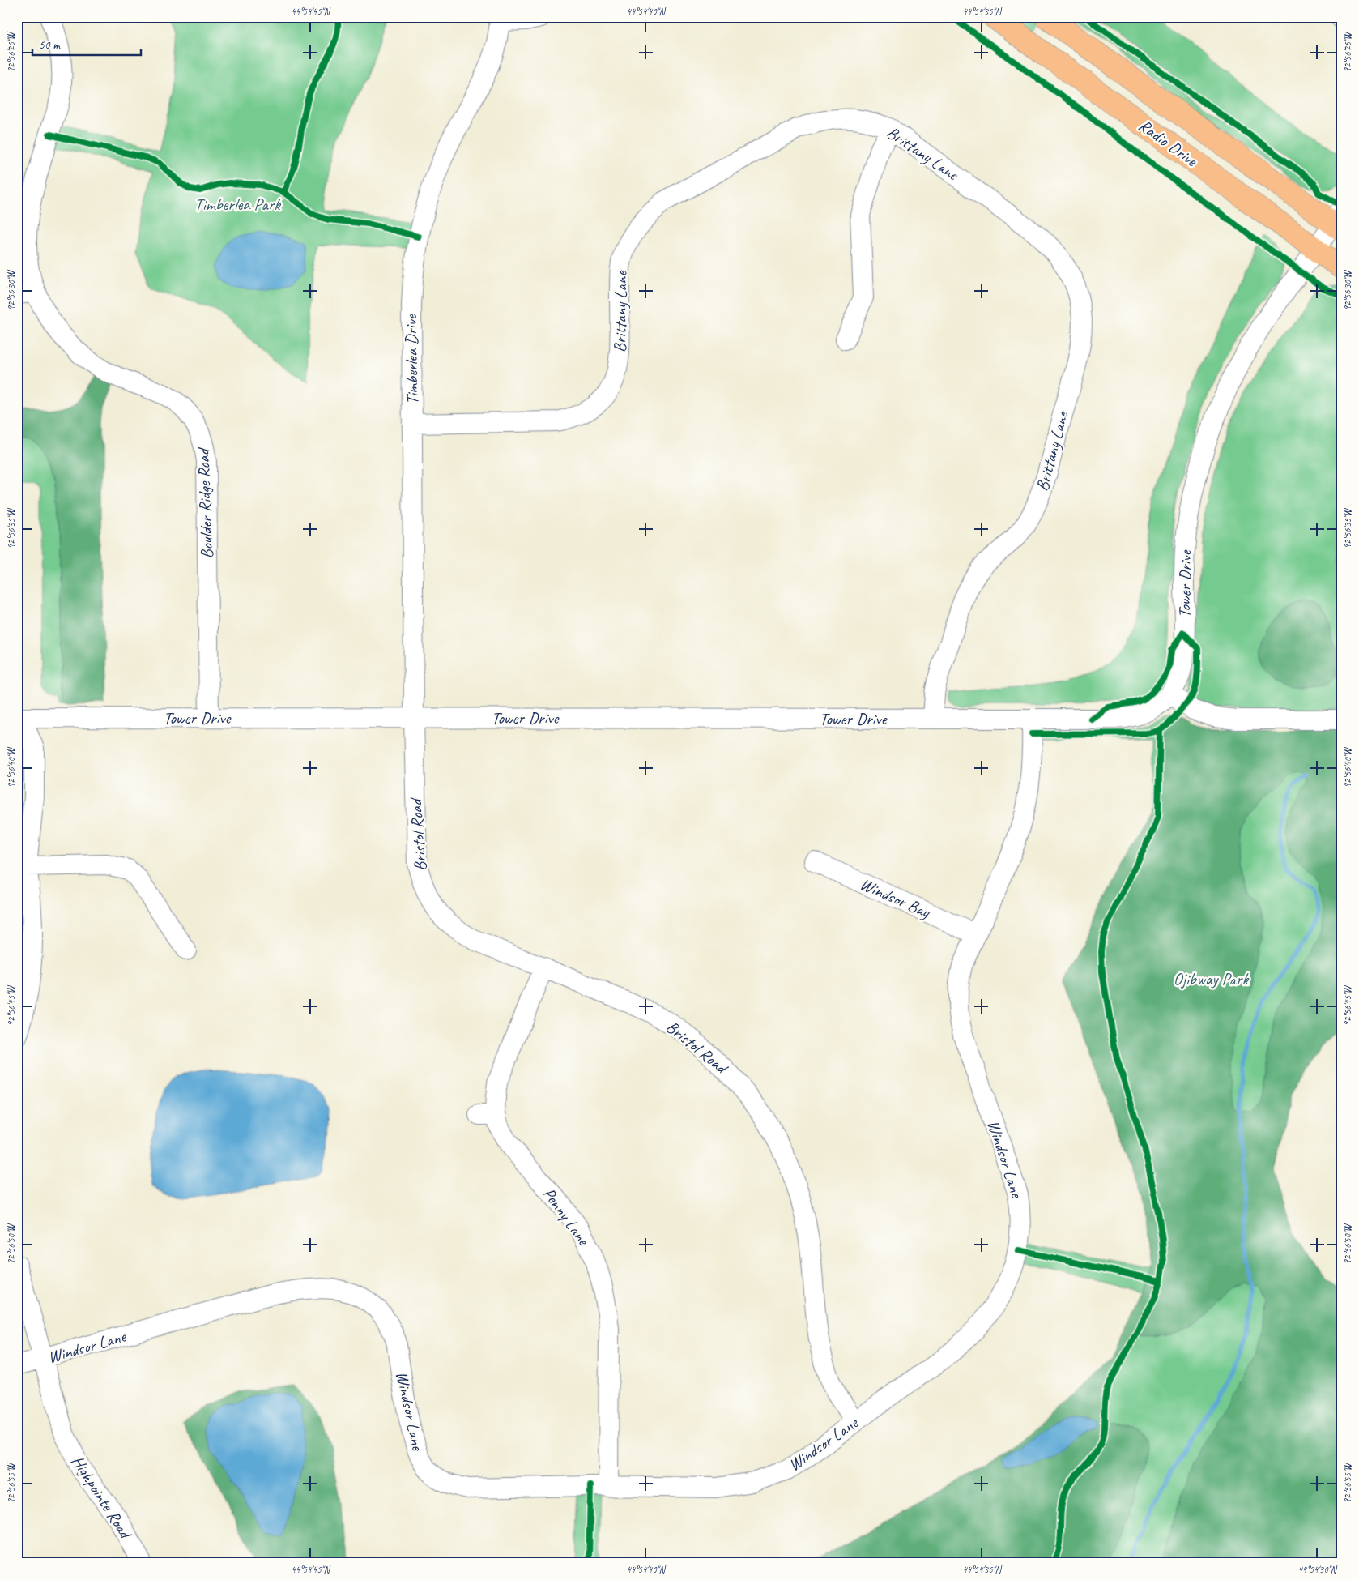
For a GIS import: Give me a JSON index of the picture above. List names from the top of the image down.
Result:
{
  "streets": {
    "main road": ["Radio Drive"],
    "street": [
      "Brittany Lane",
      "Timberlea Drive",
      "Boulder Ridge Road",
      "Tower Drive",
      "Bristol Road",
      "Windsor Bay",
      "Windsor Lane",
      "Penny Lane",
      "Highpointe Road"
    ]
  },
  "crossings": [
    ["Radio Drive", "Tower Drive"],
    ["Brittany Lane", "Timberlea Drive"],
    ["Brittany Lane", "Tower Drive"],
    ["Timberlea Drive", "Tower Drive"],
    ["Timberlea Drive", "Bristol Road"],
    ["Boulder Ridge Road", "Tower Drive"],
    ["Tower Drive", "Bristol Road"],
    ["Tower Drive", "Windsor Lane"],
    ["Bristol Road", "Windsor Lane"],
    ["Bristol Road", "Penny Lane"],
    ["Windsor Bay", "Windsor Lane"],
    ["Windsor Lane", "Penny Lane"],
    ["Windsor Lane", "Highpointe Road"]
  ],
  "parks": ["Timberlea Park", "Ojibway Park"],
  "scale_bar": "50 m",
  "coordinates": [
    "44°54'45\"N",
    "44°54'40\"N",
    "44°54'35\"N",
    "92°56'25\"W",
    "92°56'30\"W",
    "92°56'35\"W",
    "92°56'40\"W",
    "92°56'45\"W",
    "92°56'50\"W",
    "92°56'55\"W",
    "44°54'30\"N"
  ]
}
